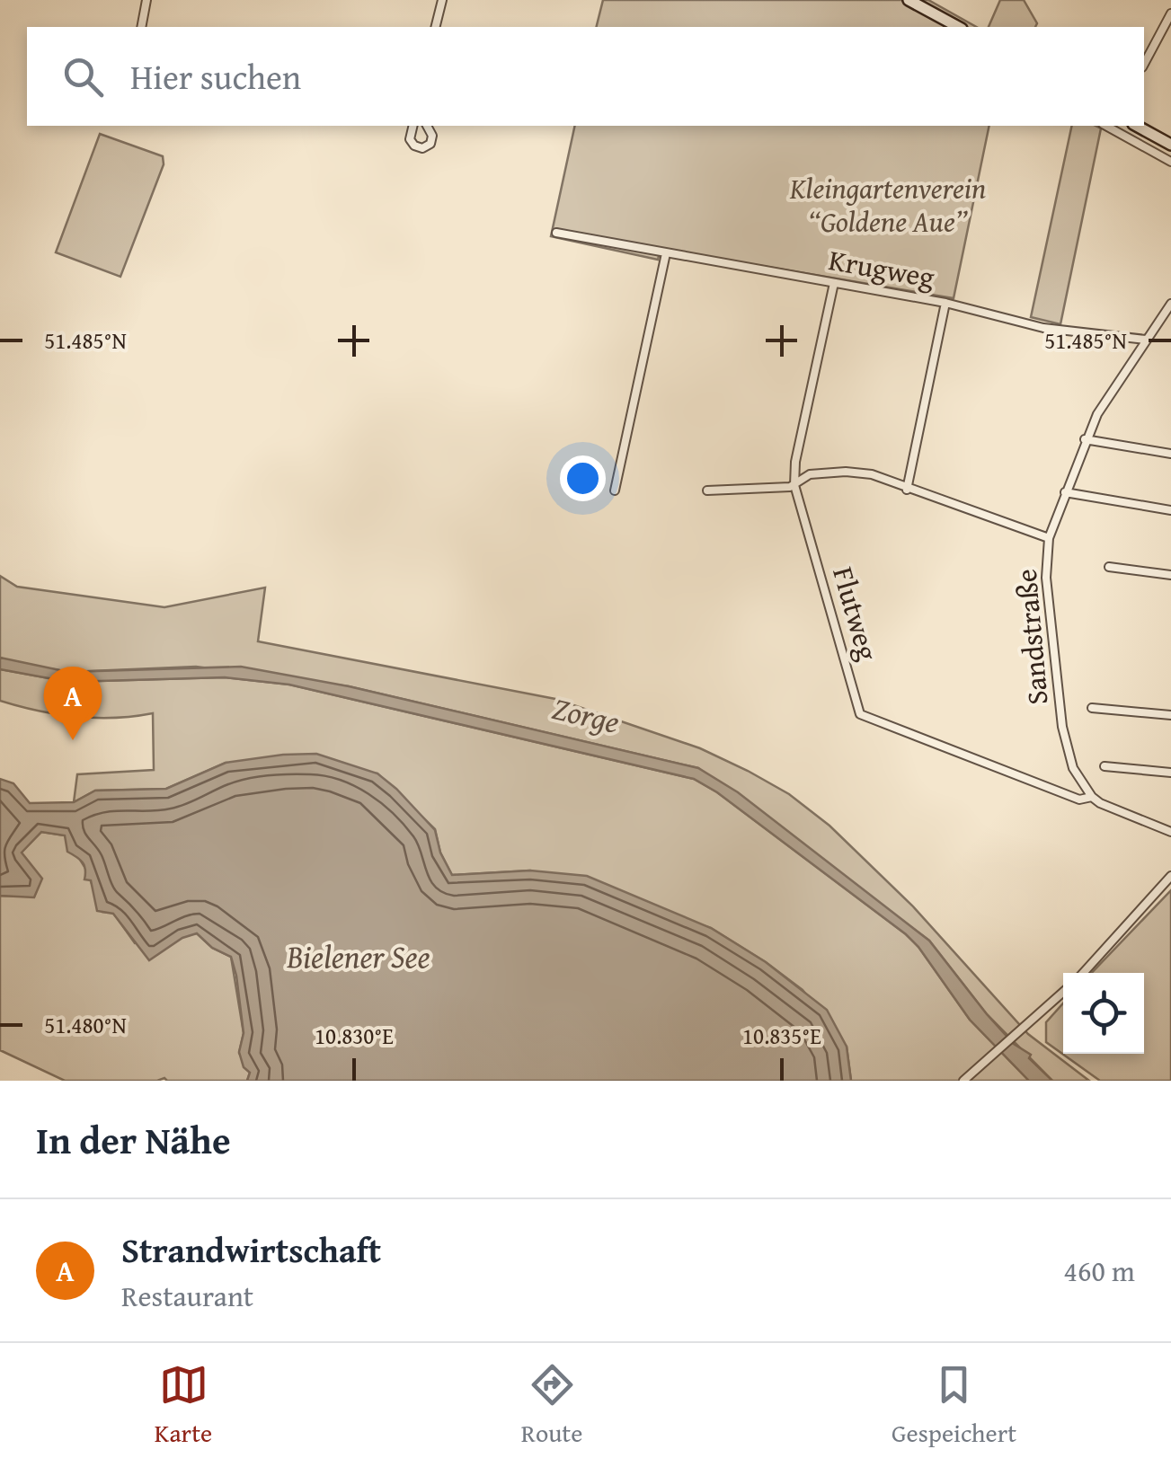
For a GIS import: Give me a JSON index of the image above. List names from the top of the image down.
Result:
{
  "streets": {
    "street": ["Krugweg", "Flutweg", "Sandstraße"]
  },
  "crossings": [
    ["Krugweg", "Flutweg"],
    ["Krugweg", "Sandstraße"],
    ["Flutweg", "Sandstraße"]
  ],
  "water": ["Zorge", "Bielener See"],
  "parks": ["Kleingartenverein “Goldene Aue”"],
  "page": {
    "search": "Hier suchen",
    "pins": "A",
    "heading": "In der Nähe",
    "list": [
      {
        "mark": "A",
        "name": "Strandwirtschaft",
        "note": "Restaurant",
        "value": "460 m"
      }
    ],
    "nav": ["Karte", "Route", "Gespeichert"]
  },
  "coordinates": [
    "51.485°N",
    "51.480°N",
    "10.830°E",
    "10.835°E"
  ]
}
